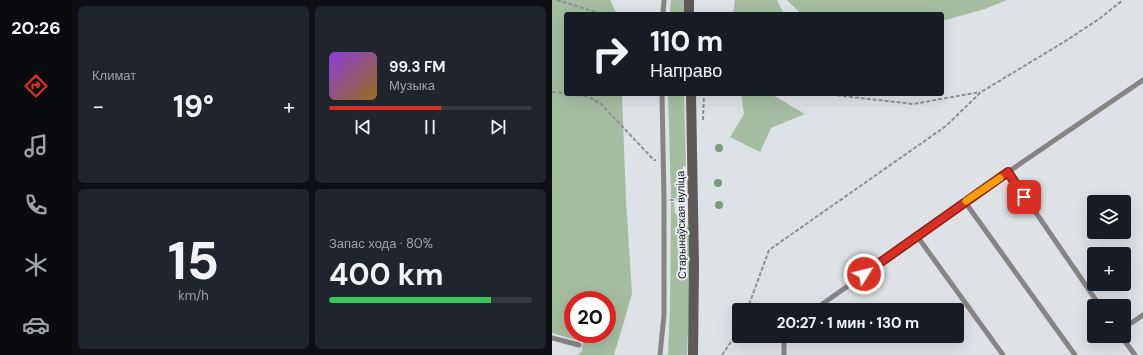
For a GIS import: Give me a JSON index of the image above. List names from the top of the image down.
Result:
{
  "streets": {
    "main road": ["Старынаўская вуліца"]
  },
  "page": {
    "tabs": "20:26",
    "tile": [
      "Климат",
      ["15", "km/h"],
      ["Запас хода · 80%", "400 km"]
    ],
    "turn": ["110 m", "Направо"],
    "song": ["99.3 FM", "Музыка"],
    "heat": ["−", "19°", "+"],
    "map_buttons": ["+", "−"],
    "limit": "20",
    "trip": "20:27 · 1 мин · 130 m"
  }
}
